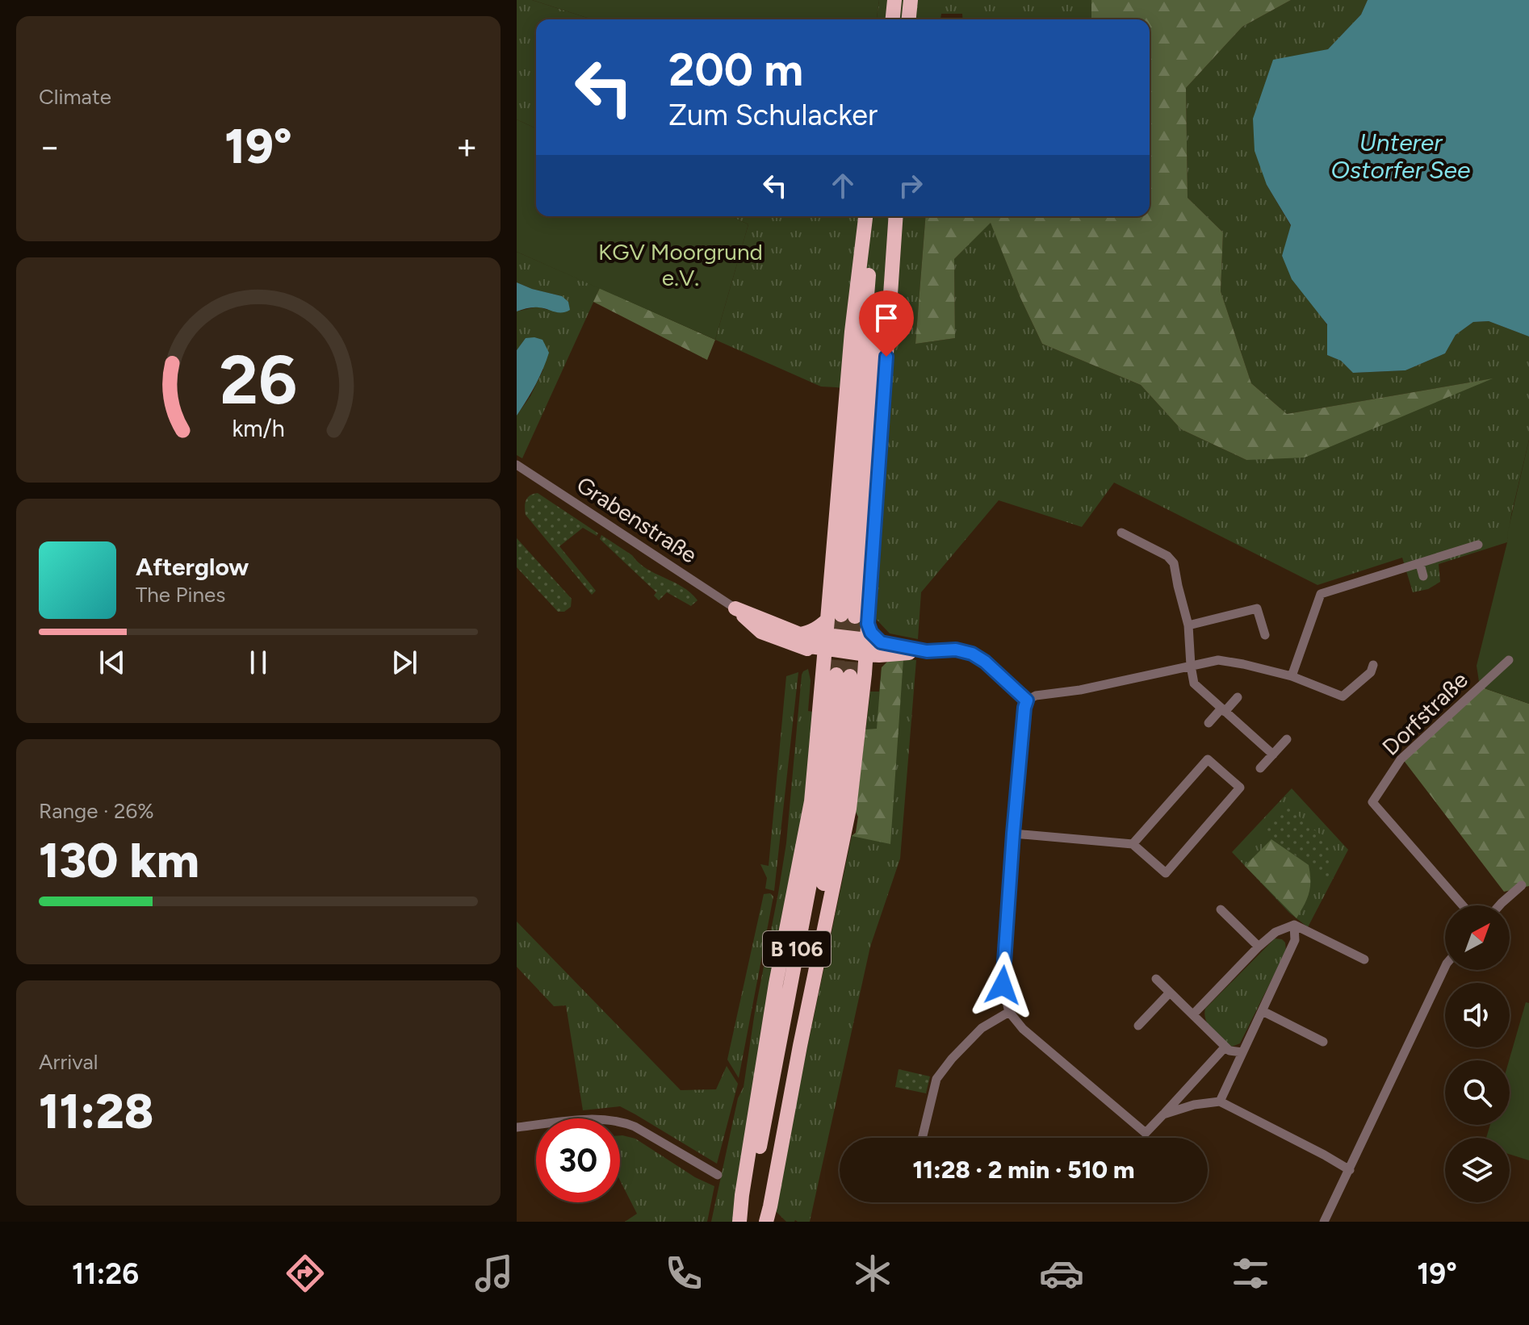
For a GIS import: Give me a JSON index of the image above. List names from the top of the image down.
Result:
{
  "streets": {
    "highway": ["B 106"],
    "street": ["Grabenstraße", "Dorfstraße"]
  },
  "water": ["Unterer Ostorfer See"],
  "parks": ["KGV Moorgrund e.V."],
  "north": "top right",
  "page": {
    "tile": [
      "Climate",
      ["Range · 26%", "130 km"],
      ["Arrival", "11:28"]
    ],
    "turn": ["200 m", "Zum Schulacker"],
    "heat": ["−", "19°", "+"],
    "song": ["Afterglow", "The Pines"],
    "limit": "30",
    "trip": "11:28 · 2 min · 510 m",
    "tabs": ["11:26", "19°"],
    "gauge": ["26", "km/h"]
  }
}
